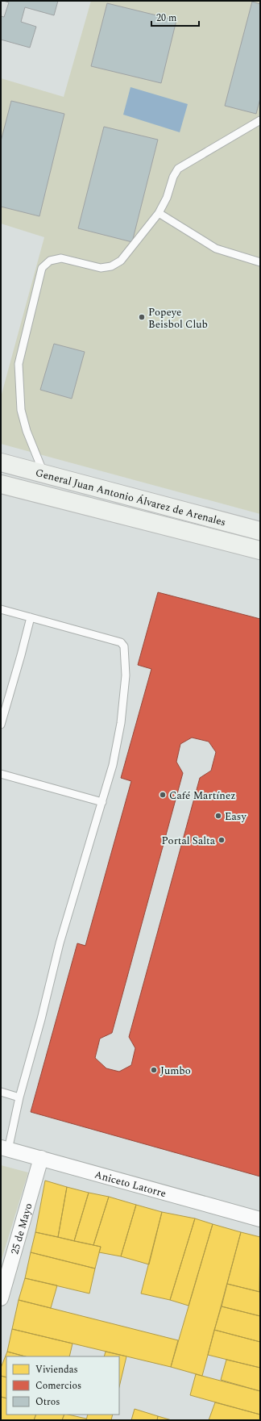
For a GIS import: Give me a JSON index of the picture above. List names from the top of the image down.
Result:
{
  "streets": {
    "main road": ["General Juan Antonio Álvarez de Arenales"],
    "street": ["Aniceto Latorre", "25 de Mayo"]
  },
  "crossings": [
    ["Aniceto Latorre", "25 de Mayo"]
  ],
  "places": [
    "Popeye Beisbol Club",
    "Café Martínez",
    "Easy",
    "Portal Salta",
    "Jumbo"
  ],
  "legend": ["Viviendas", "Comercios", "Otros"],
  "scale_bar": "20 m"
}
